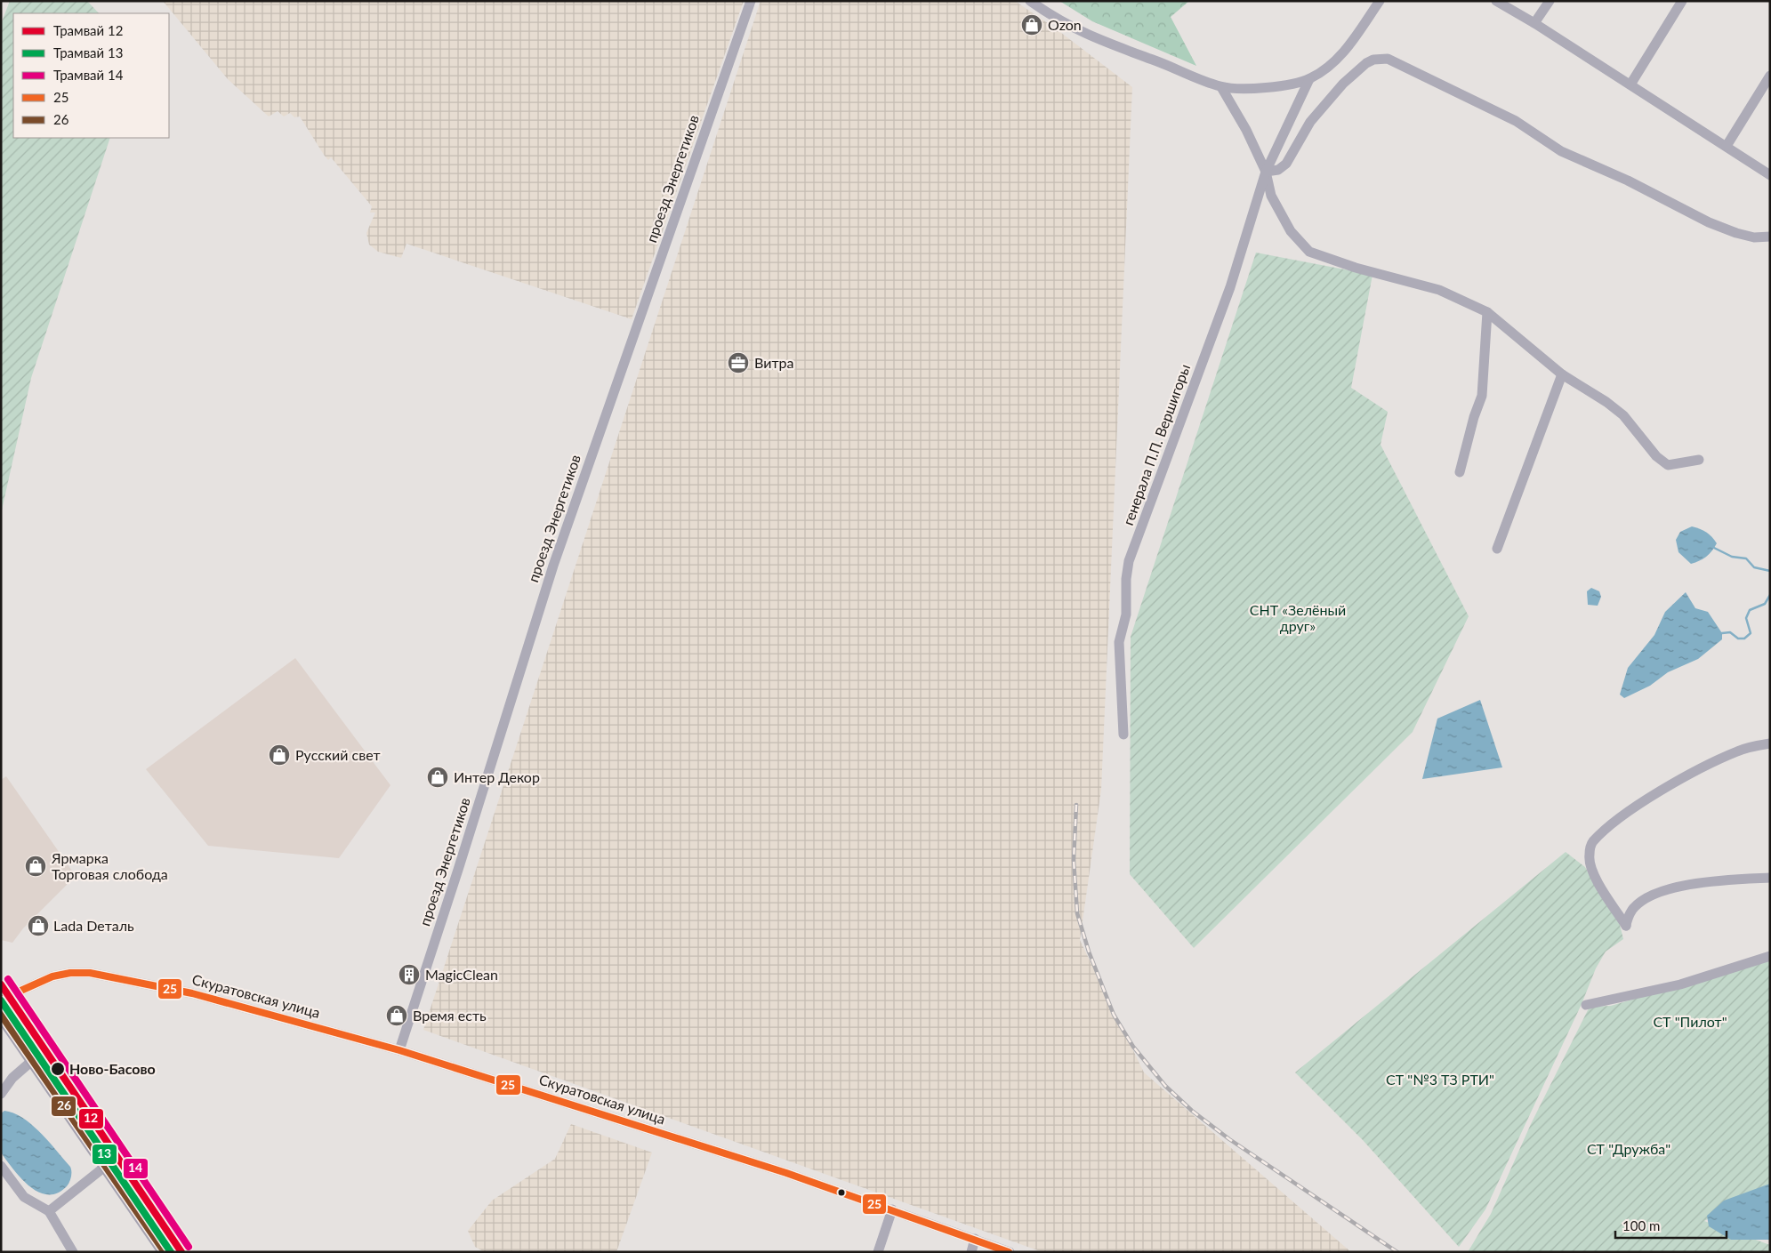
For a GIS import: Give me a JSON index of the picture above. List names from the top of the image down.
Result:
{
  "streets": {
    "street": ["проезд Энергетиков", "генерала П.П. Вершигоры", "Скуратовская улица"]
  },
  "crossings": [
    ["проезд Энергетиков", "Скуратовская улица"]
  ],
  "parks": [
    "СНТ «Зелёный друг»",
    "СТ \"Пилот\"",
    "СТ \"№3 ТЗ РТИ\"",
    "СТ \"Дружба\""
  ],
  "places": {
    "shop": [
      "Ozon",
      "Русский свет",
      "Интер Декор",
      "Ярмарка Торговая слобода",
      "Lada Dеталь",
      "Время есть"
    ],
    "office": ["Витра"],
    "building": ["MagicClean"],
    "other": ["Ново-Басово"]
  },
  "lines": [
    "transit line 25",
    "tram line 14",
    "tram line 12",
    "tram line 13",
    "transit line 26"
  ],
  "legend": [
    "Трамвай 12",
    "Трамвай 13",
    "Трамвай 14",
    "25",
    "26"
  ],
  "scale_bar": "100 m"
}
